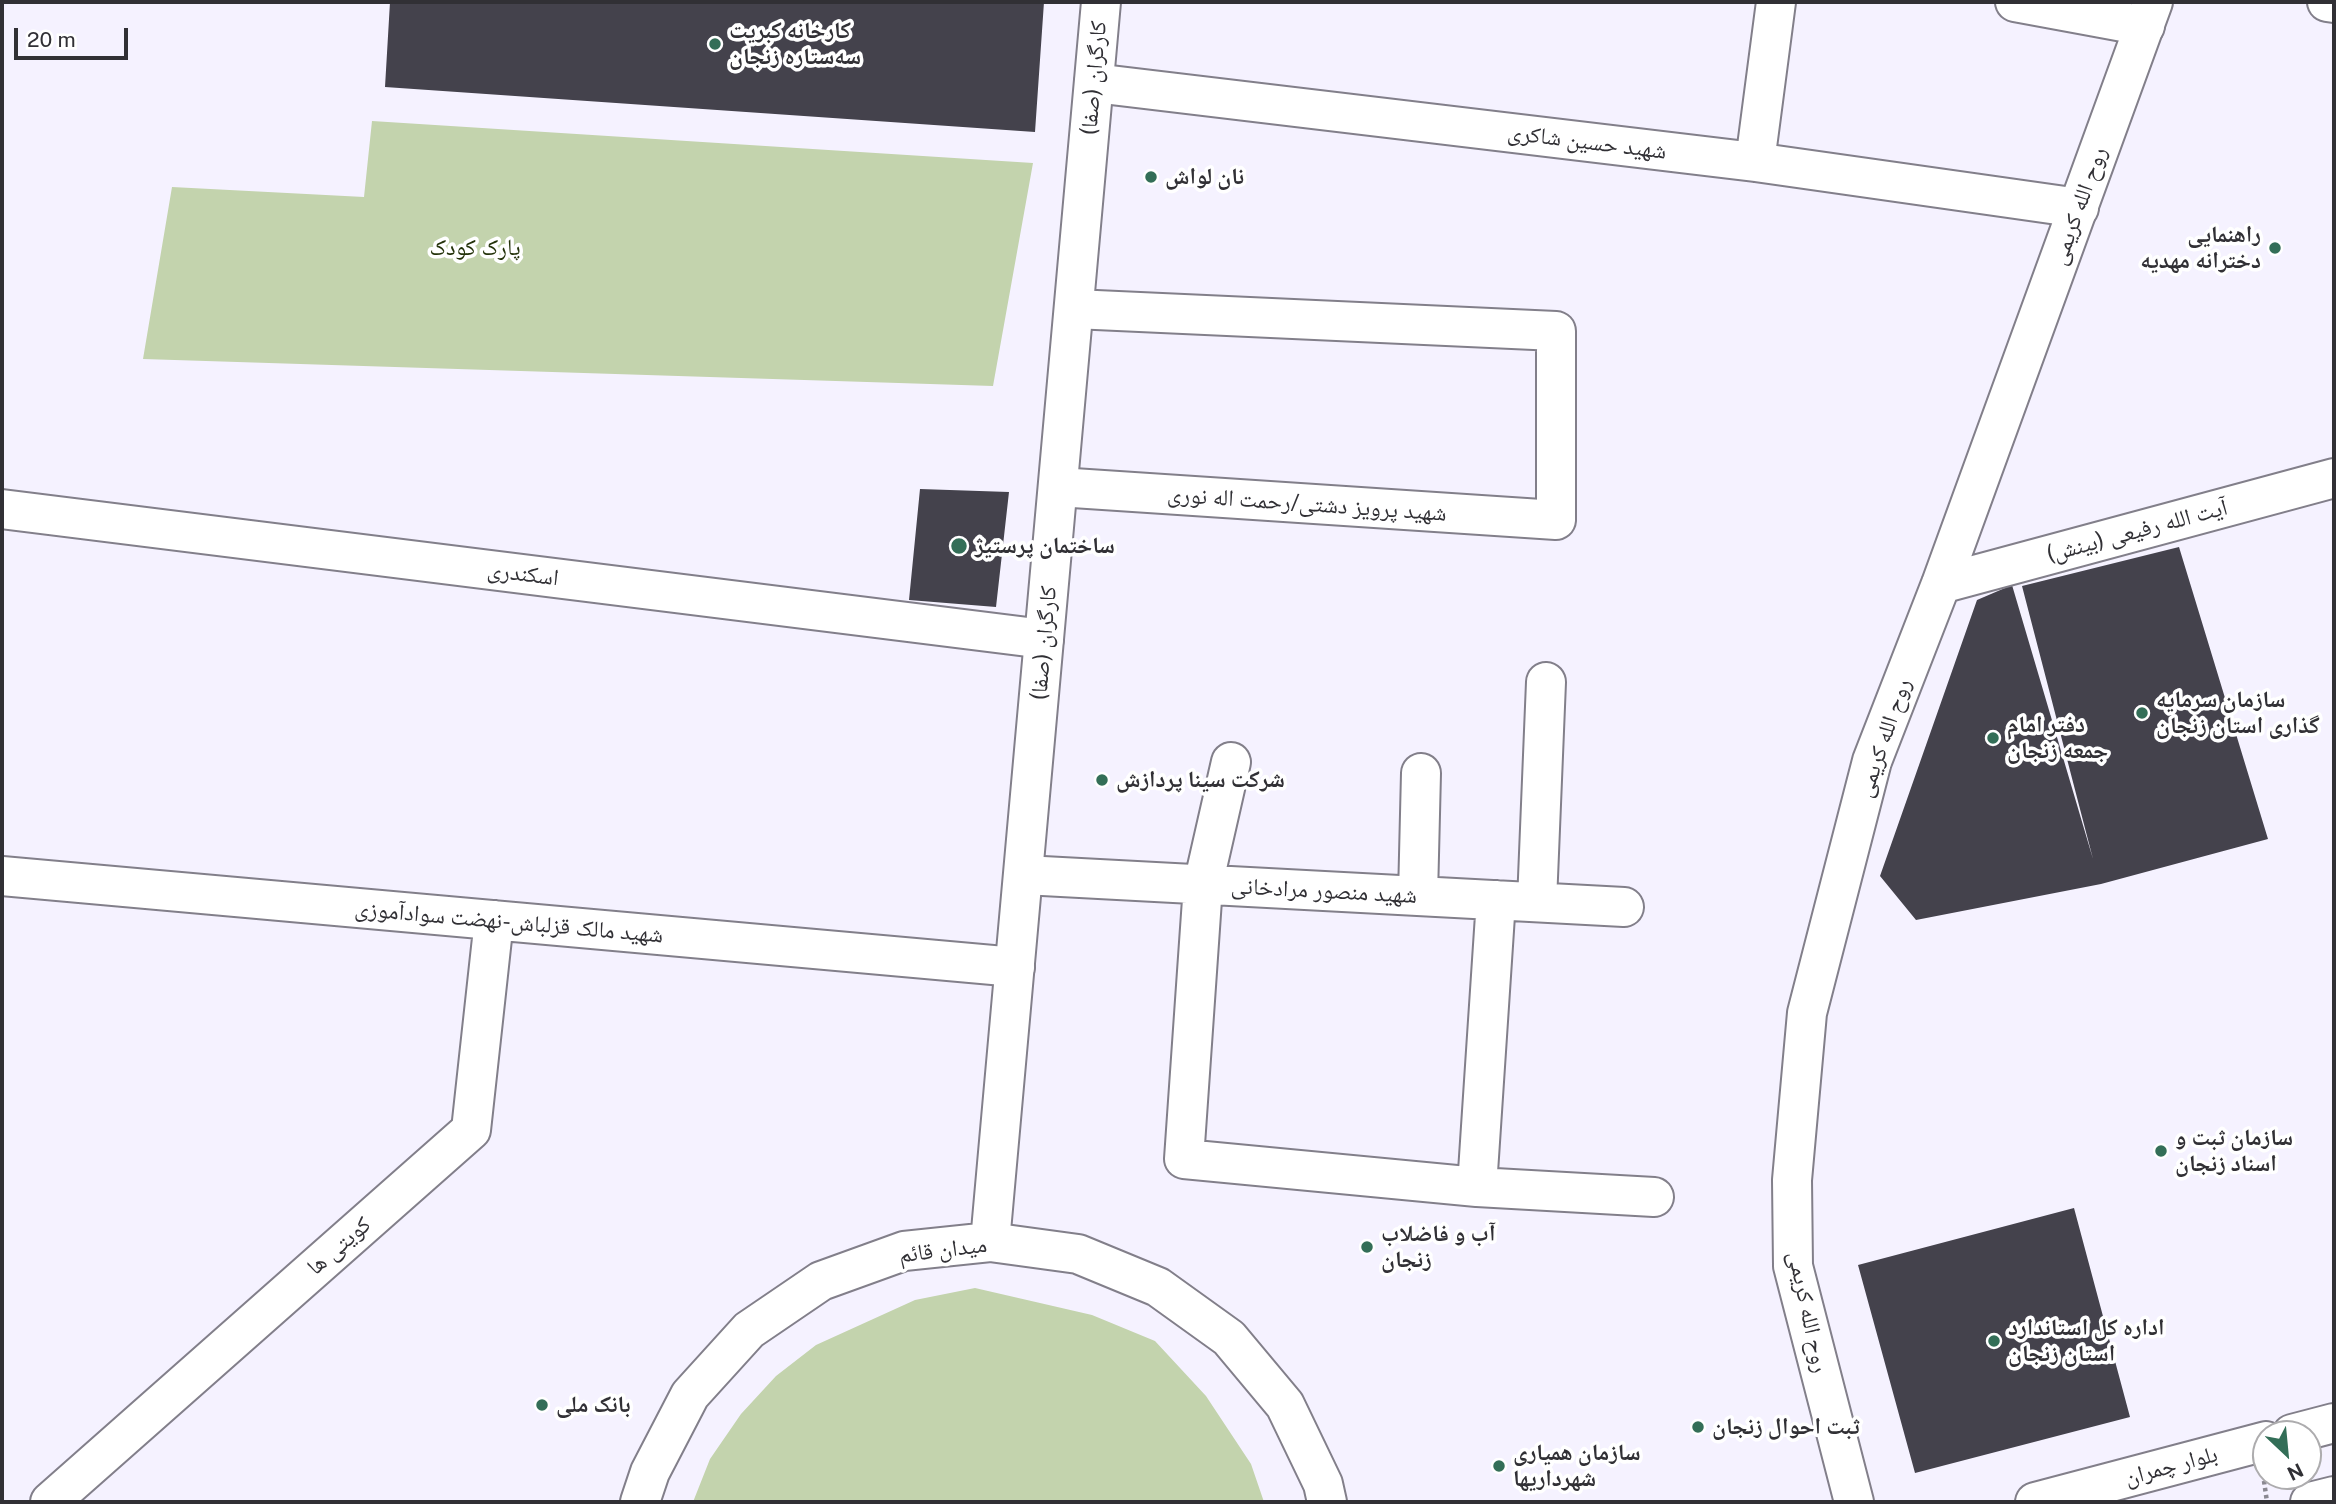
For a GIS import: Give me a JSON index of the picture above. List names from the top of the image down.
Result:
{
  "streets": {
    "street": [
      "کارگران (صفا)",
      "شهید حسین شاکری",
      "روح الله کریمی",
      "شهید پرویز دشتی/رحمت اله نوری",
      "آیت الله رفیعی (بینش)",
      "اسکندری",
      "شهید منصور مرادخانی",
      "شهید مالک قزلباش-نهضت سوادآموزی",
      "کویتی ها",
      "میدان قائم",
      "بلوار چمران"
    ]
  },
  "crossings": [
    ["کارگران (صفا)", "شهید حسین شاکری"],
    ["کارگران (صفا)", "شهید پرویز دشتی/رحمت اله نوری"],
    ["کارگران (صفا)", "اسکندری"],
    ["کارگران (صفا)", "شهید منصور مرادخانی"],
    ["کارگران (صفا)", "شهید مالک قزلباش-نهضت سوادآموزی"],
    ["کارگران (صفا)", "میدان قائم"],
    ["شهید حسین شاکری", "روح الله کریمی"],
    ["روح الله کریمی", "آیت الله رفیعی (بینش)"],
    ["شهید مالک قزلباش-نهضت سوادآموزی", "کویتی ها"]
  ],
  "parks": ["پارک کودک"],
  "places": [
    "کارخانه کبریت سه‌ستاره زنجان",
    "نان لواش",
    "راهنمایی دخترانه مهدیه",
    "ساختمان پرستیژ",
    "سازمان سرمایه گذاری استان زنجان",
    "دفتر امام جمعه زنجان",
    "شرکت سینا پردازش",
    "سازمان ثبت و اسناد زنجان",
    "آب و فاضلاب زنجان",
    "اداره کل استاندارد استان زنجان",
    "بانک ملی",
    "ثبت احوال زنجان",
    "سازمان همیاری شهرداریها"
  ],
  "scale_bar": "20 m",
  "north": "bottom right"
}
